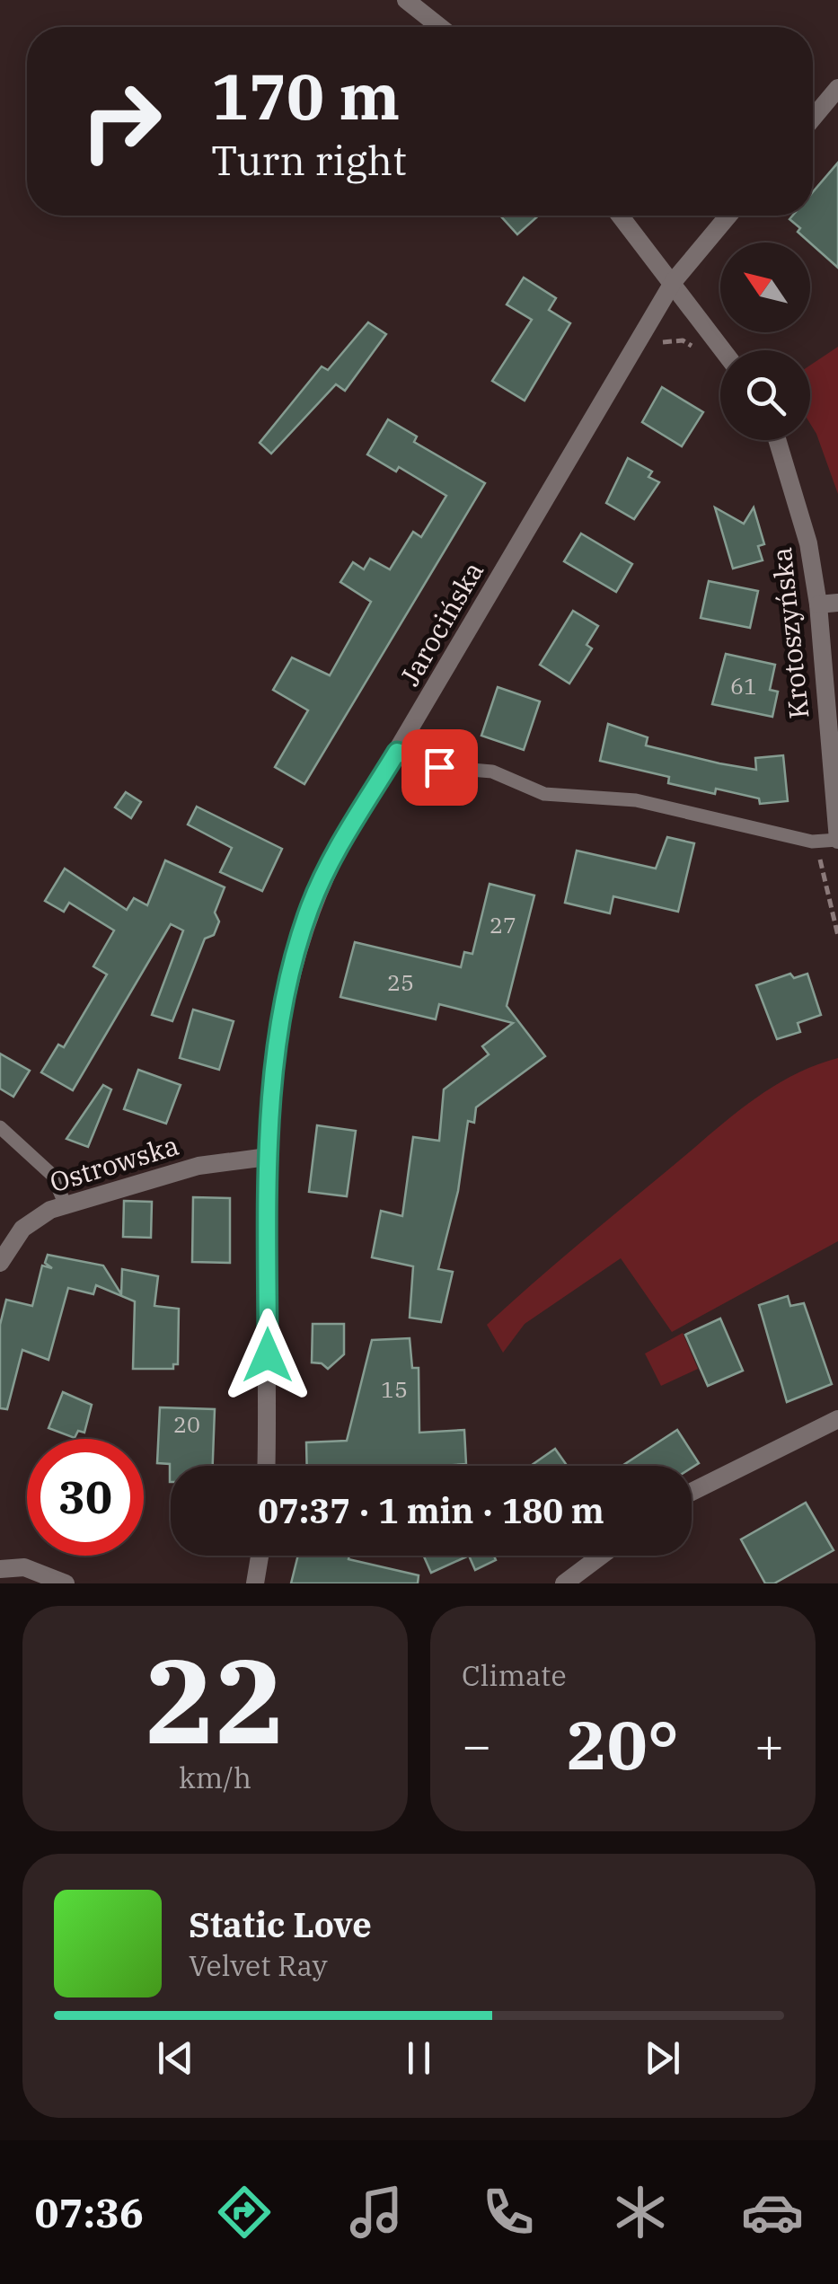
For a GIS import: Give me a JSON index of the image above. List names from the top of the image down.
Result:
{
  "streets": {
    "street": ["Jarocińska", "Krotoszyńska", "Ostrowska"]
  },
  "crossings": [
    ["Jarocińska", "Ostrowska"]
  ],
  "house_numbers": [
    "61",
    "27",
    "25",
    "15",
    "20"
  ],
  "north": "top left",
  "page": {
    "turn": ["170 m", "Turn right"],
    "limit": "30",
    "trip": "07:37 · 1 min · 180 m",
    "tile": [
      ["22", "km/h"],
      "Climate"
    ],
    "heat": ["−", "20°", "+"],
    "song": ["Static Love", "Velvet Ray"],
    "tabs": "07:36"
  }
}
